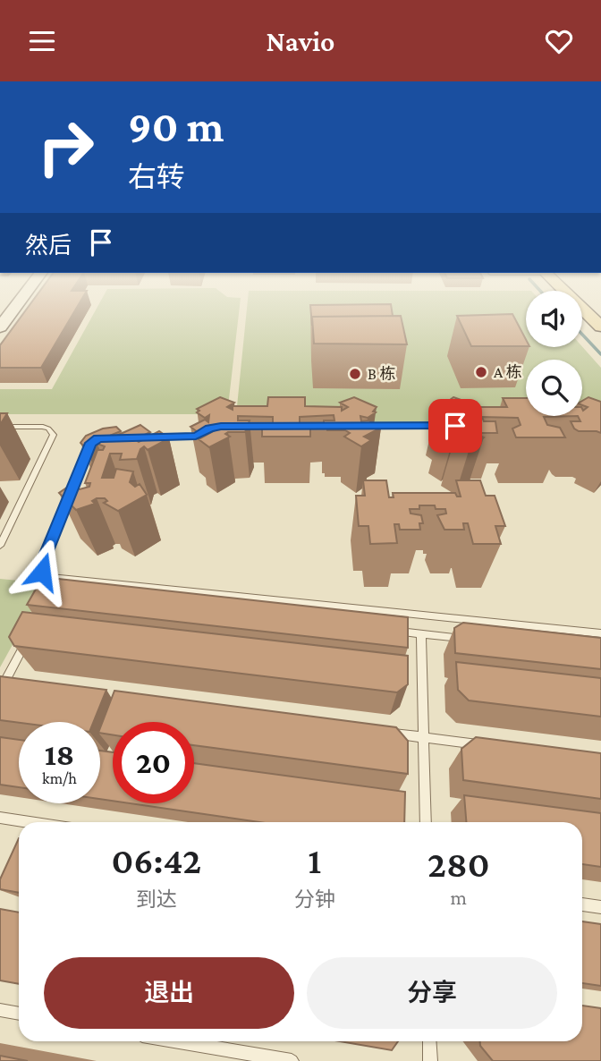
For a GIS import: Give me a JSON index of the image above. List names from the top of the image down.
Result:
{
  "places": ["A 栋", "B 栋"],
  "page": {
    "header": "Navio",
    "turn": ["90 m", "右转"],
    "then": "然后",
    "speed": "18 km/h",
    "limit": "20",
    "eta": [
      "06:42",
      "到达",
      "1",
      "分钟",
      "280",
      "m"
    ],
    "buttons": ["退出", "分享"]
  }
}
